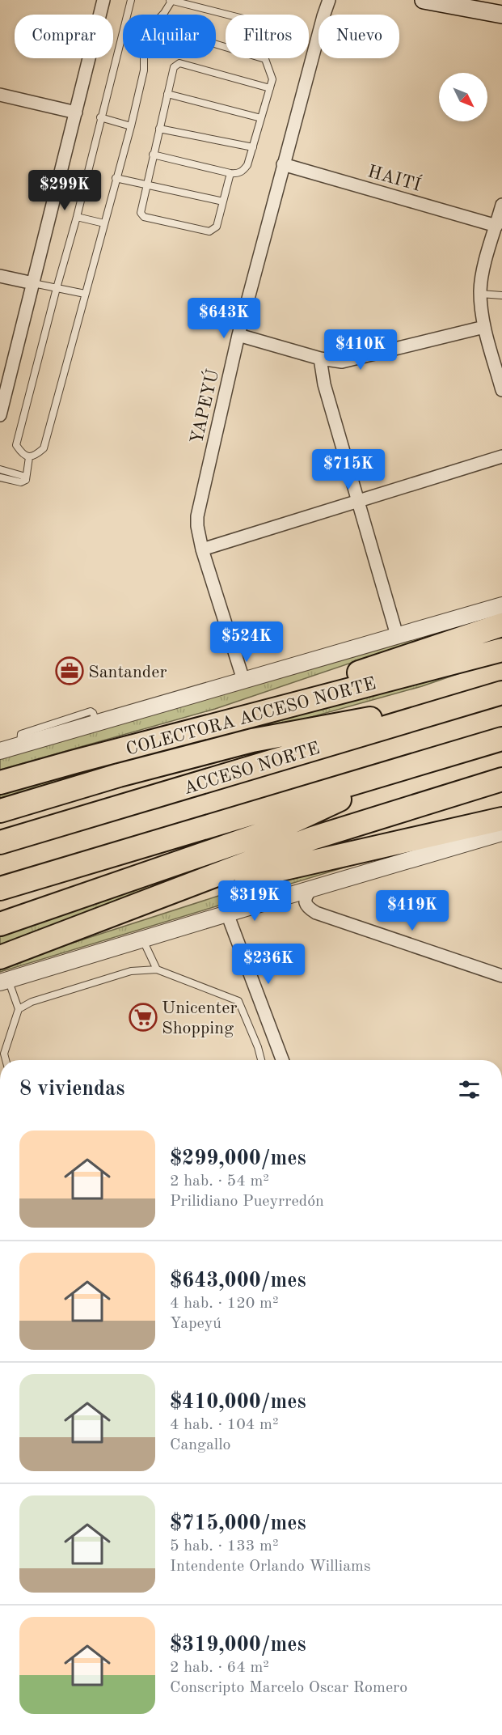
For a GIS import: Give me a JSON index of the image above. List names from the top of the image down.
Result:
{
  "streets": {
    "highway": ["COLECTORA ACCESO NORTE", "ACCESO NORTE"],
    "street": ["HAITÍ", "YAPEYÚ"]
  },
  "crossings": [
    ["HAITÍ", "YAPEYÚ"]
  ],
  "places": {
    "office": ["Santander"],
    "supermarket": ["Unicenter Shopping"]
  },
  "north": "bottom right",
  "page": {
    "chip": [
      "Comprar",
      "Alquilar",
      "Filtros",
      "Nuevo"
    ],
    "price": [
      "$299K",
      "$643K",
      "$410K",
      "$715K",
      "$524K",
      "$319K",
      "$419K",
      "$236K"
    ],
    "heading": "8 viviendas",
    "list": [
      {
        "name": "$299,000/mes",
        "note": "2 hab. · 54 m² · Prilidiano Pueyrredón"
      },
      {
        "name": "$643,000/mes",
        "note": "4 hab. · 120 m² · Yapeyú"
      },
      {
        "name": "$410,000/mes",
        "note": "4 hab. · 104 m² · Cangallo"
      },
      {
        "name": "$715,000/mes",
        "note": "5 hab. · 133 m² · Intendente Orlando Williams"
      },
      {
        "name": "$319,000/mes",
        "note": "2 hab. · 64 m² · Conscripto Marcelo Oscar Romero"
      }
    ]
  }
}
